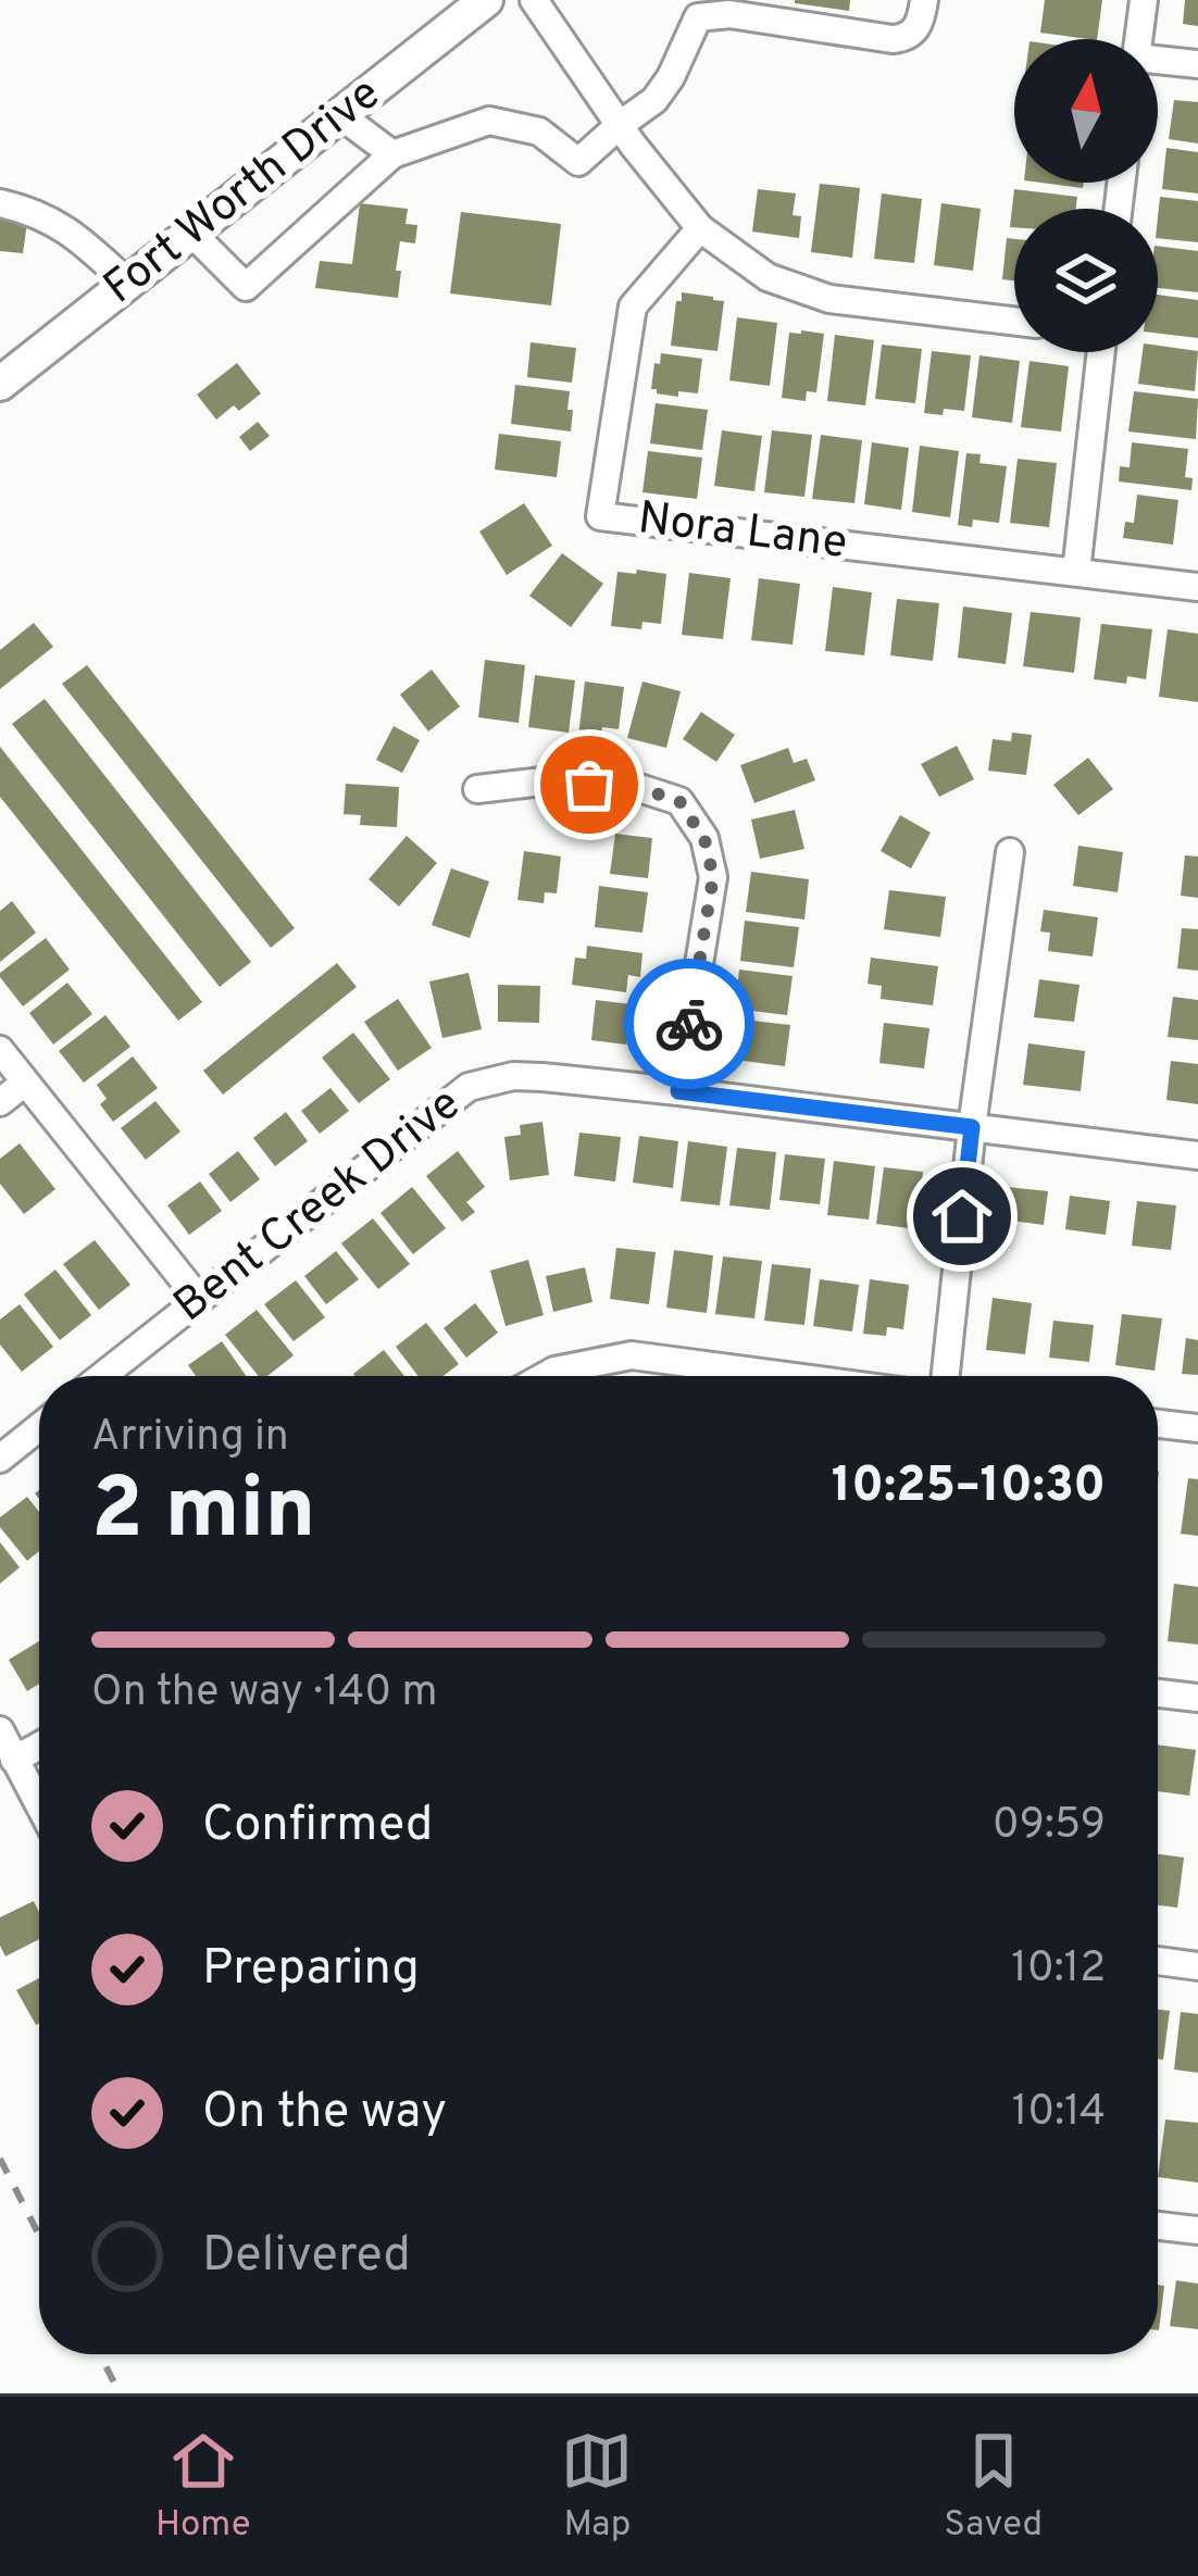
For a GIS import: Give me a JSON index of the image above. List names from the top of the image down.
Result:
{
  "streets": {
    "main road": ["Fort Worth Drive"],
    "street": ["Nora Lane", "Bent Creek Drive"]
  },
  "north": "top",
  "page": {
    "heading": ["2 min", "Arriving in", "10:25–10:30"],
    "bar": "On the way · 140 m",
    "list": [
      ["Confirmed", "09:59"],
      ["Preparing", "10:12"],
      ["On the way", "10:14"],
      "Delivered"
    ],
    "tabs": ["Home", "Map", "Saved"]
  }
}
